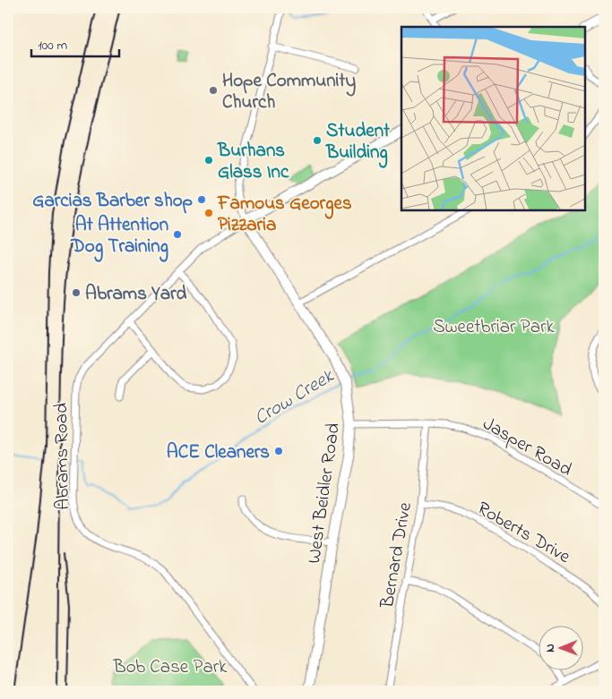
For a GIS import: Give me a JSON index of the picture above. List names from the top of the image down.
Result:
{
  "streets": {
    "street": [
      "Jasper Road",
      "Abrams Road",
      "West Beidler Road",
      "Roberts Drive",
      "Bernard Drive"
    ]
  },
  "crossings": [
    ["Jasper Road", "West Beidler Road"],
    ["Jasper Road", "Bernard Drive"],
    ["Abrams Road", "West Beidler Road"],
    ["Roberts Drive", "Bernard Drive"]
  ],
  "water": ["Crow Creek"],
  "parks": ["Sweetbriar Park", "Bob Case Park"],
  "places": [
    "Hope Community Church",
    "Student Building",
    "Burhans Glass Inc",
    "Garcias Barber shop",
    "Famous Georges Pizzaria",
    "At Attention Dog Training",
    "Abrams Yard",
    "ACE Cleaners"
  ],
  "scale_bar": "100 m",
  "north": "left"
}
